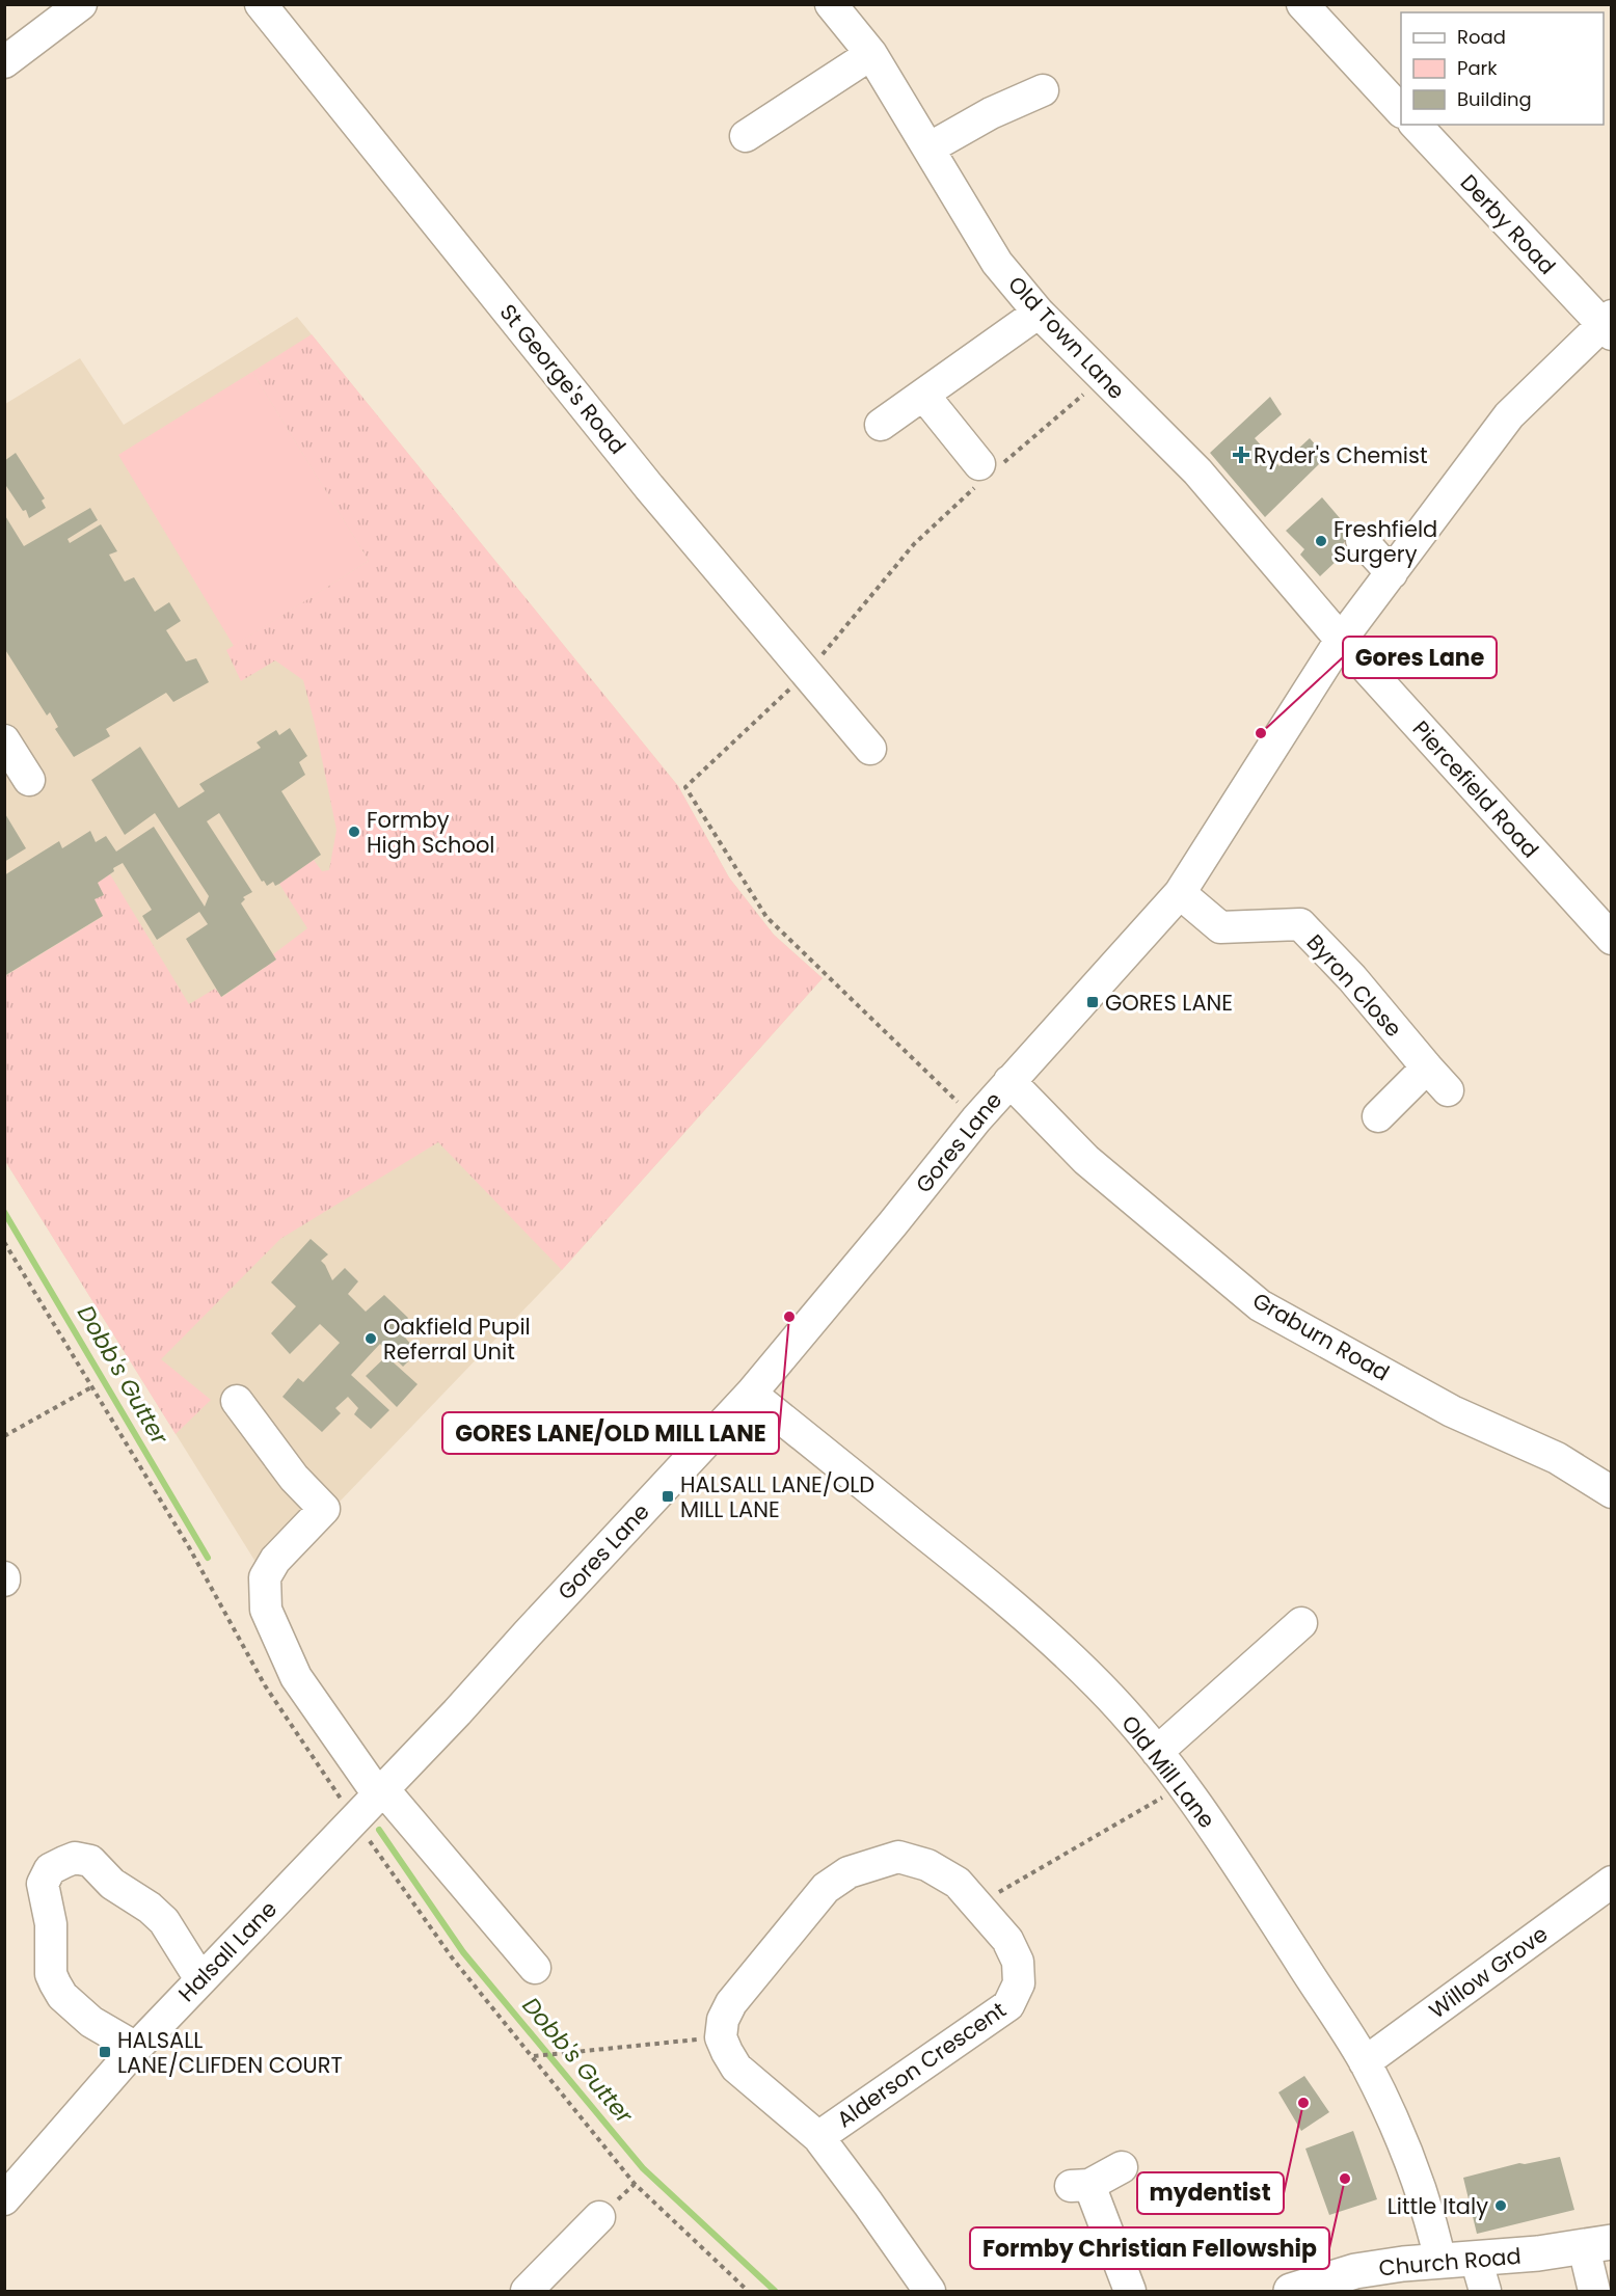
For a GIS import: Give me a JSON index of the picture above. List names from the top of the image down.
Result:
{
  "streets": {
    "main road": ["Church Road"],
    "street": [
      "Derby Road",
      "Old Town Lane",
      "St George's Road",
      "Piercefield Road",
      "Byron Close",
      "Gores Lane",
      "Graburn Road",
      "Old Mill Lane",
      "Halsall Lane",
      "Willow Grove",
      "Alderson Crescent"
    ]
  },
  "crossings": [
    ["Derby Road", "Gores Lane"],
    ["Old Town Lane", "Piercefield Road"],
    ["Old Town Lane", "Gores Lane"],
    ["Piercefield Road", "Gores Lane"],
    ["Byron Close", "Gores Lane"],
    ["Gores Lane", "Graburn Road"],
    ["Gores Lane", "Old Mill Lane"],
    ["Gores Lane", "Halsall Lane"],
    ["Old Mill Lane", "Willow Grove"],
    ["Old Mill Lane", "Church Road"]
  ],
  "water": ["Dobb's Gutter"],
  "places": {
    "health": ["Ryder's Chemist"],
    "other": [
      "Freshfield Surgery",
      "Gores Lane",
      "Formby High School",
      "GORES LANE/OLD MILL LANE",
      "Oakfield Pupil Referral Unit",
      "mydentist",
      "Formby Christian Fellowship",
      "Little Italy"
    ],
    "transit": ["GORES LANE", "HALSALL LANE/OLD MILL LANE", "HALSALL LANE/CLIFDEN COURT"]
  },
  "legend": ["Road", "Park", "Building"]
}
